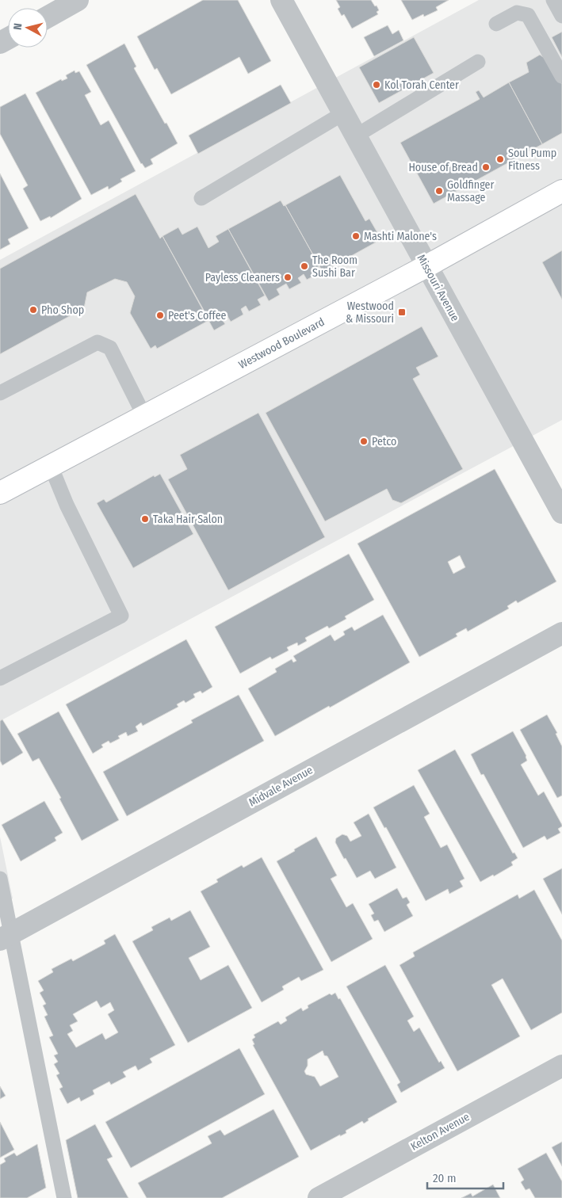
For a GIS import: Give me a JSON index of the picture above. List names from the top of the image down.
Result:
{
  "streets": {
    "main road": ["Westwood Boulevard"],
    "street": ["Missouri Avenue", "Midvale Avenue", "Kelton Avenue"]
  },
  "crossings": [
    ["Missouri Avenue", "Westwood Boulevard"]
  ],
  "places": {
    "other": [
      "Kol Torah Center",
      "Soul Pump Fitness",
      "House of Bread",
      "Goldfinger Massage",
      "Mashti Malone's",
      "The Room Sushi Bar",
      "Payless Cleaners",
      "Pho Shop",
      "Peet's Coffee",
      "Petco",
      "Taka Hair Salon"
    ],
    "transit": ["Westwood & Missouri"]
  },
  "scale_bar": "20 m",
  "north": "left"
}
